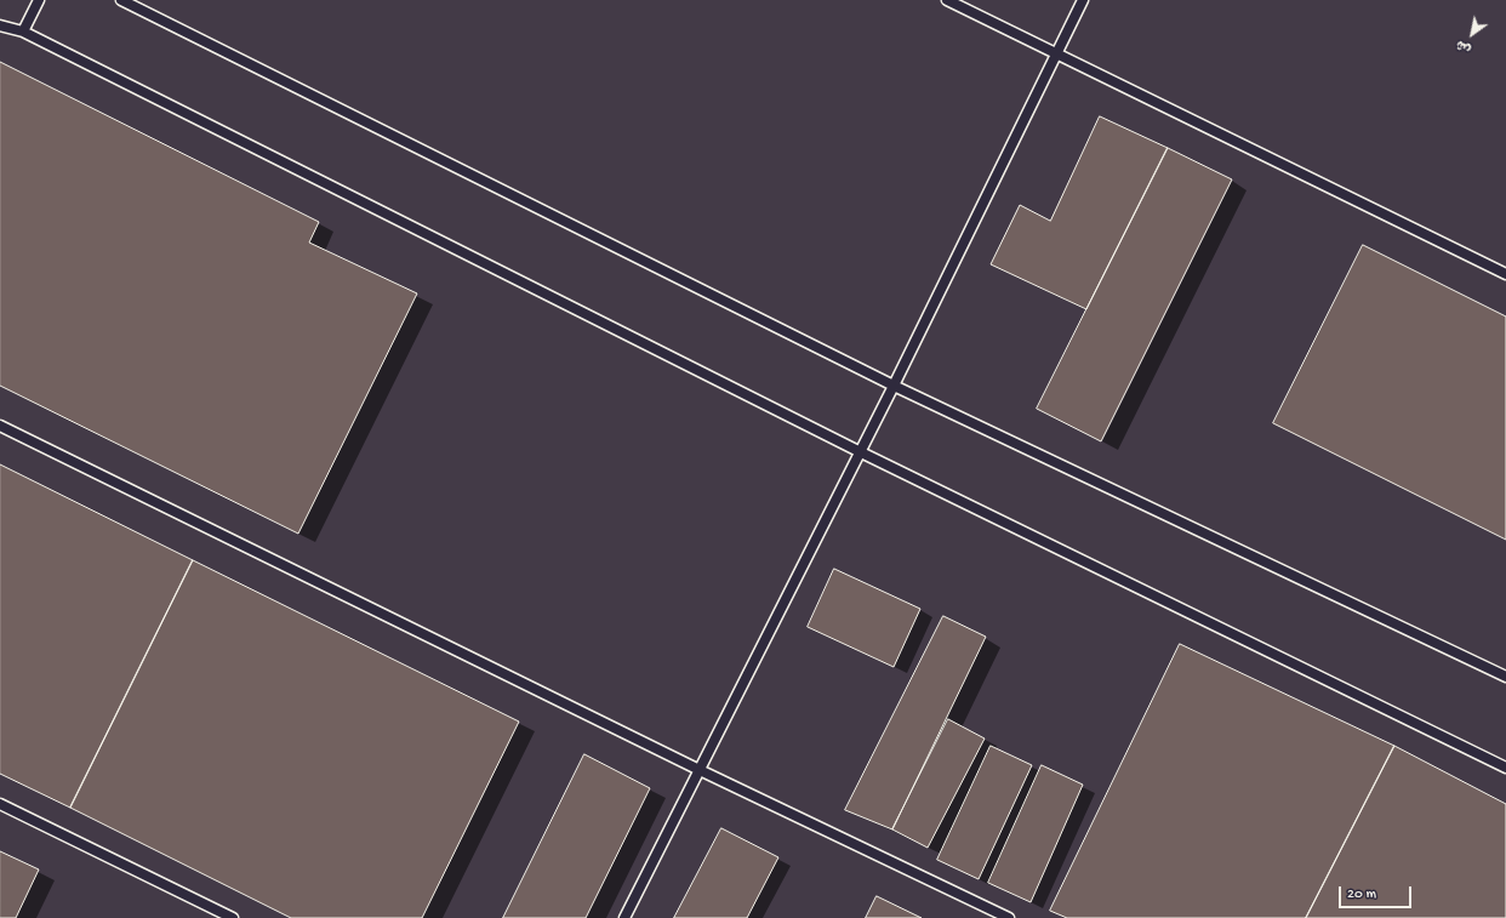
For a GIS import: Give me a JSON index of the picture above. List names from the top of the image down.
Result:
{
  "scale_bar": "20 m",
  "north": "bottom left"
}
